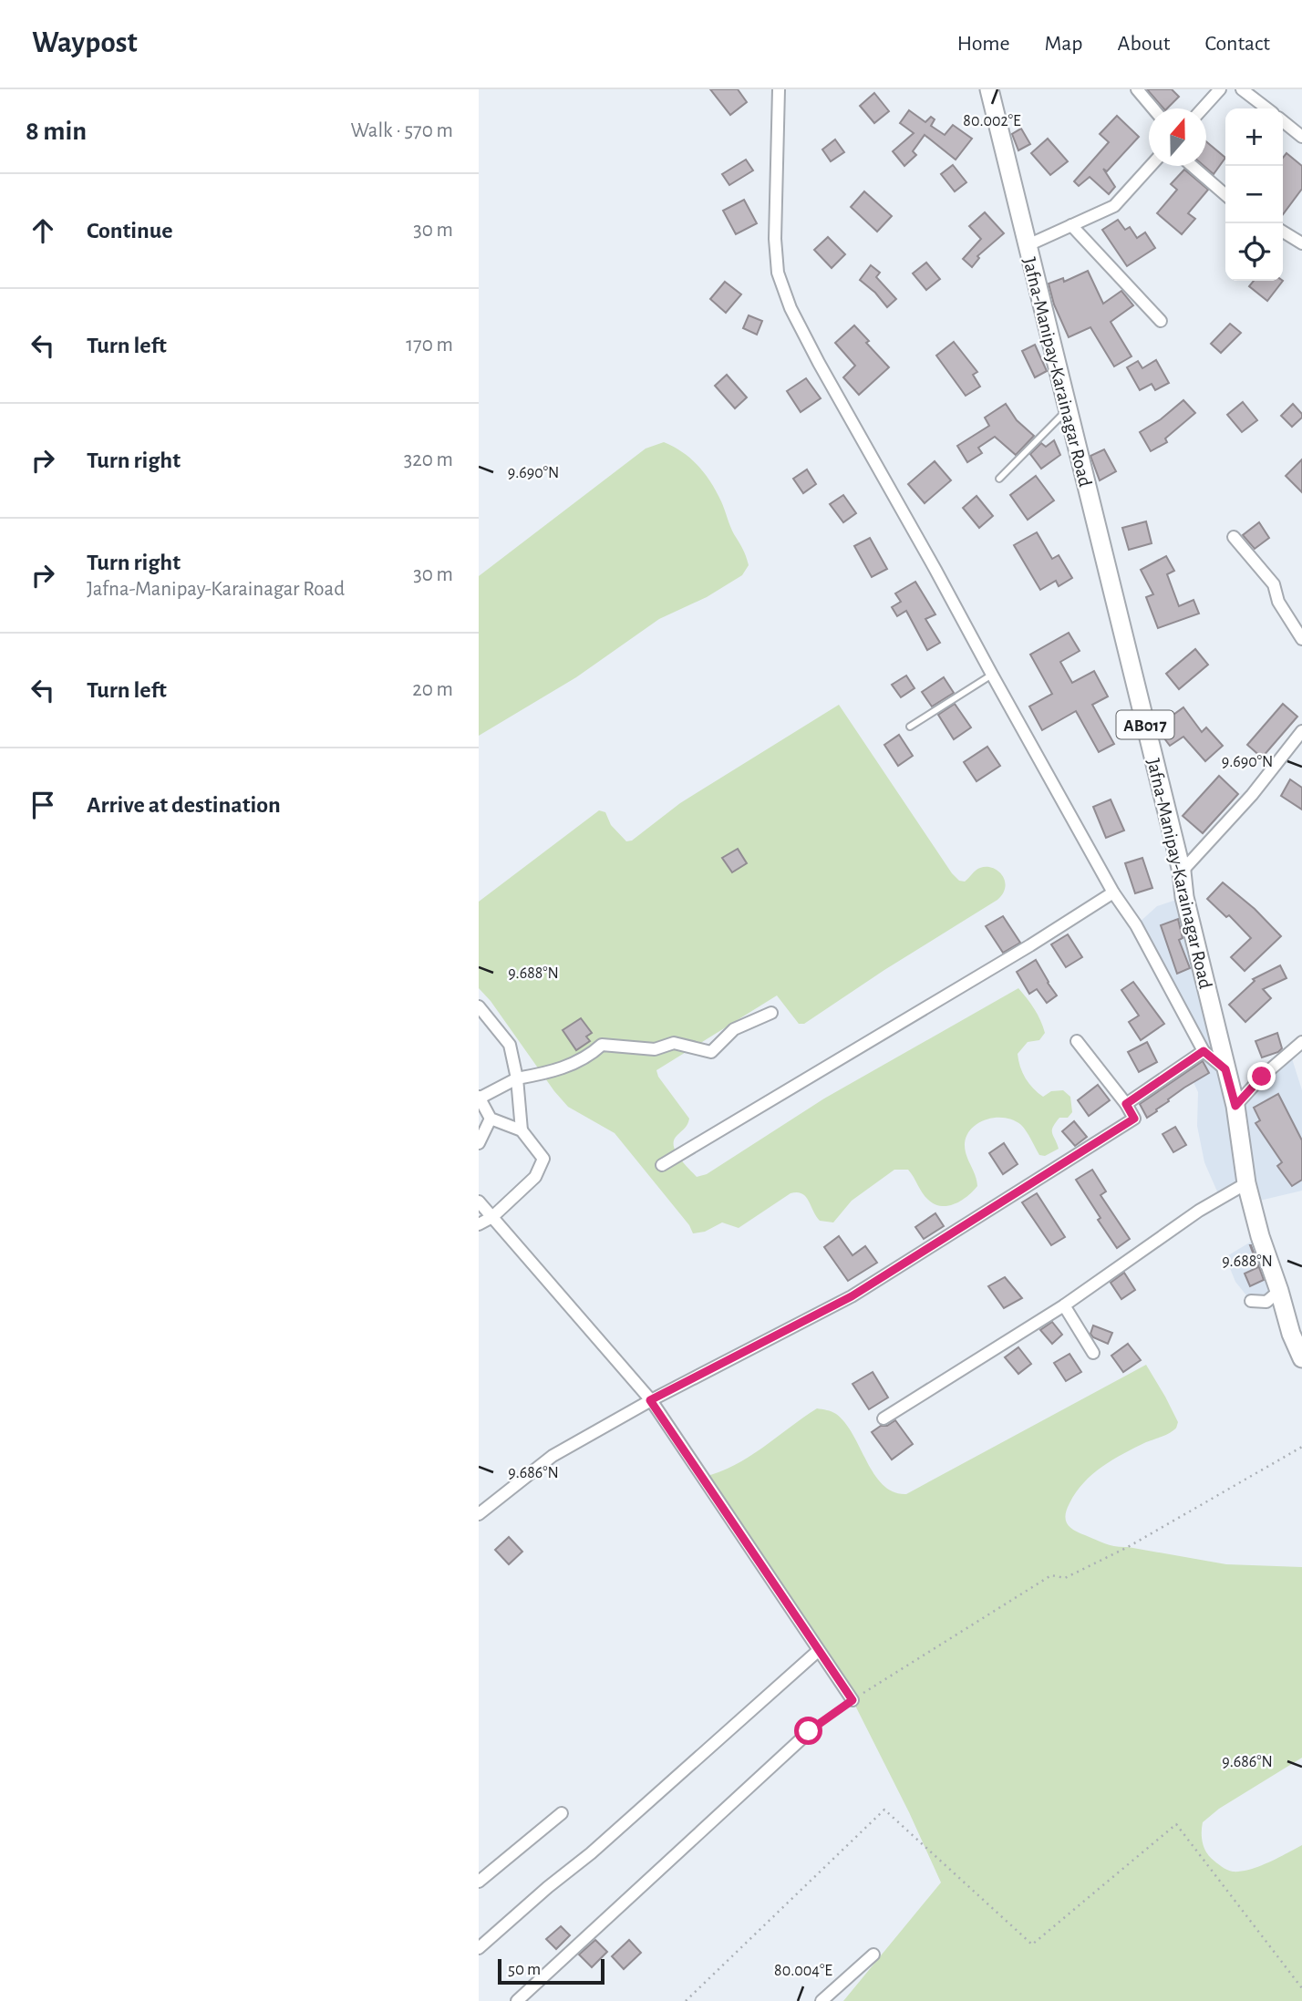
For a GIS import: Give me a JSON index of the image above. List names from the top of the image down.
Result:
{
  "streets": {
    "main road": ["Jafna-Manipay-Karainagar Road", "AB017"]
  },
  "scale_bar": "50 m",
  "north": "top",
  "page": {
    "header": "Waypost",
    "nav": [
      "Home",
      "Map",
      "About",
      "Contact"
    ],
    "heading": ["8 min", "Walk · 570 m"],
    "map_buttons": ["+", "−"],
    "list": [
      ["Continue", "30 m"],
      ["Turn left", "170 m"],
      ["Turn right", "320 m"],
      ["Turn right", "Jafna-Manipay-Karainagar Road", "30 m"],
      ["Turn left", "20 m"],
      "Arrive at destination"
    ],
    "scale": "50 m"
  },
  "coordinates": [
    "80.002°E",
    "9.690°N",
    "9.688°N",
    "9.686°N",
    "80.004°E"
  ]
}
